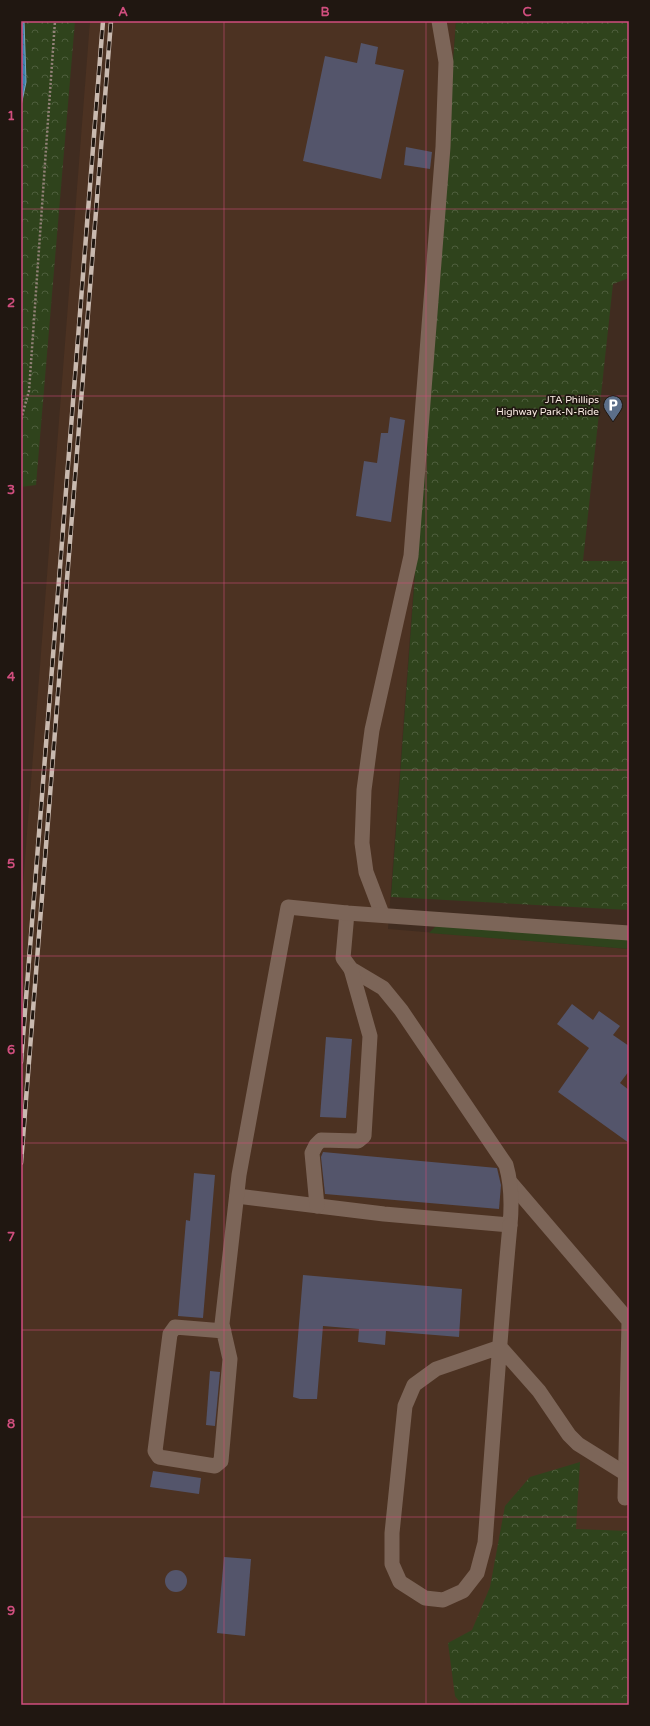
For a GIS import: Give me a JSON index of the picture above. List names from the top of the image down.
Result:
{
  "places": {
    "parking": ["JTA Phillips Highway Park-N-Ride"]
  },
  "grid": {
    "columns": ["A", "B", "C"],
    "rows": [
      "1",
      "2",
      "3",
      "4",
      "5",
      "6",
      "7",
      "8",
      "9"
    ]
  }
}
